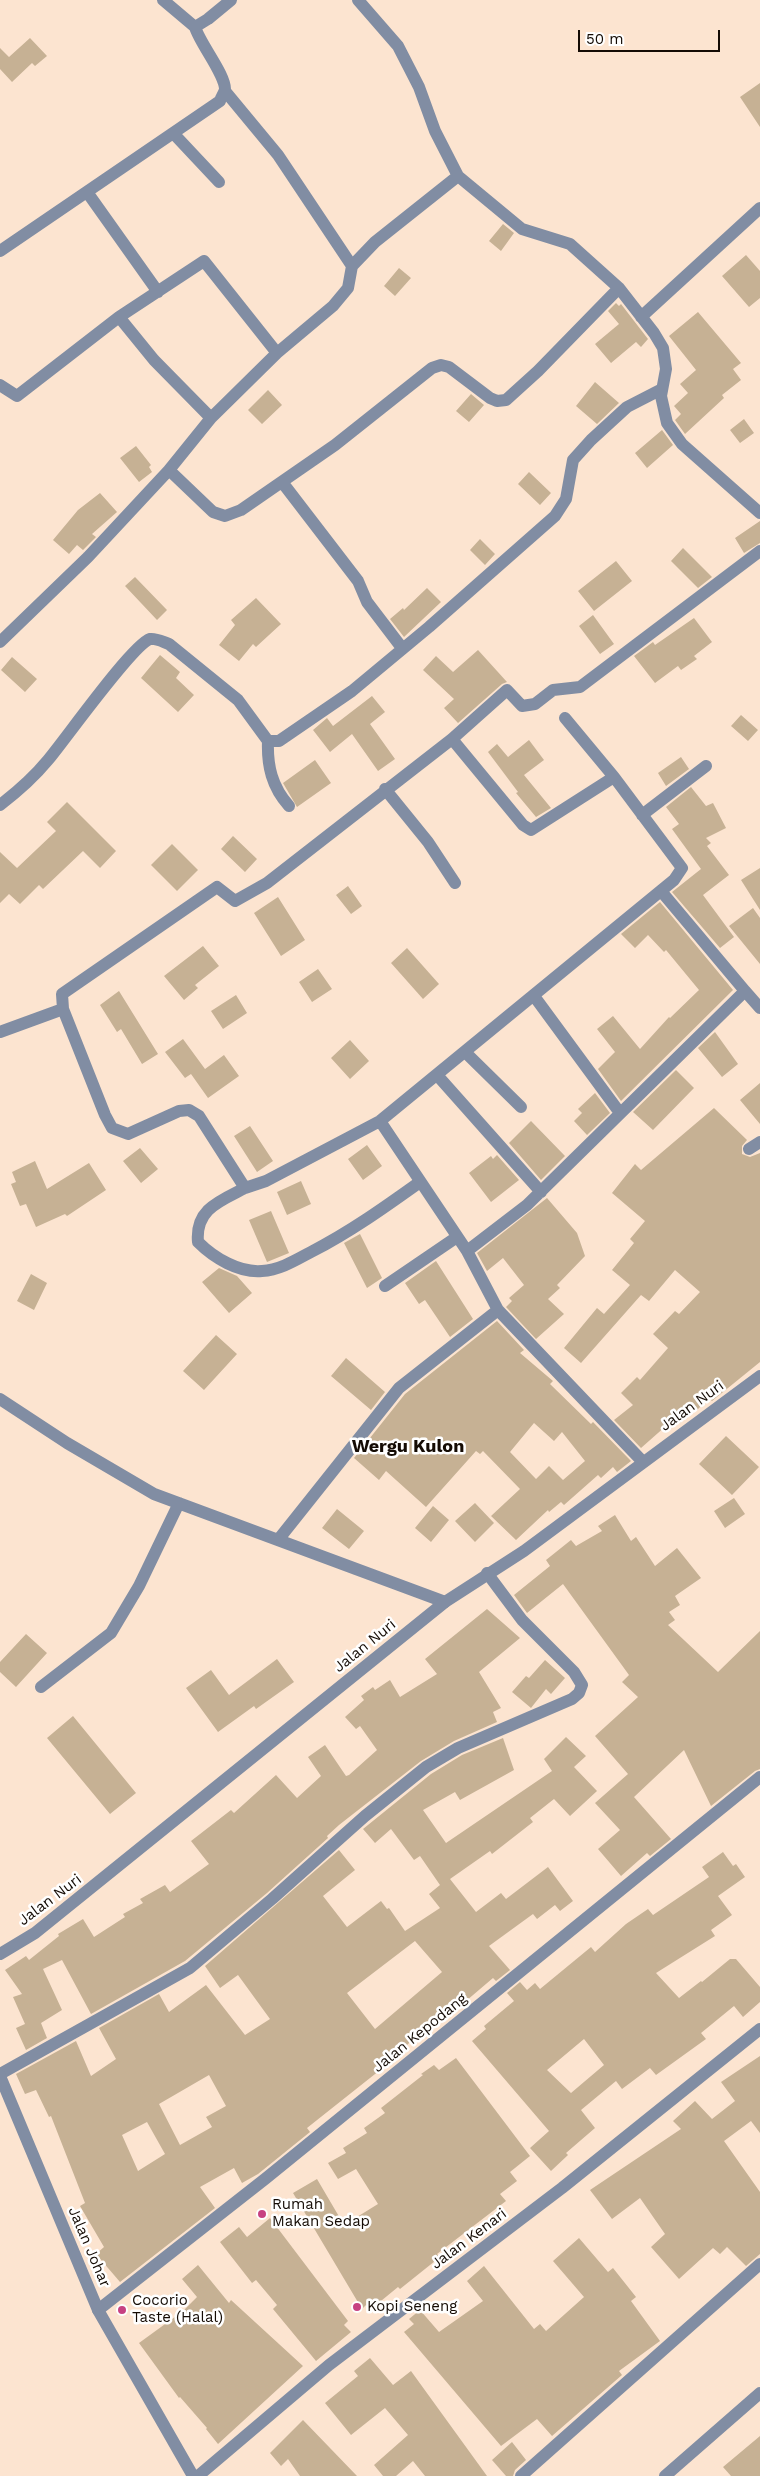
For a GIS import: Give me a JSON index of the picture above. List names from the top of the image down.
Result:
{
  "streets": {
    "street": [
      "Jalan Nuri",
      "Jalan Kepodang",
      "Jalan Kenari",
      "Jalan Johar"
    ]
  },
  "crossings": [
    ["Jalan Kepodang", "Jalan Johar"]
  ],
  "districts": ["Wergu Kulon"],
  "places": ["Rumah Makan Sedap", "Kopi Seneng", "Cocorio Taste (Halal)"],
  "scale_bar": "50 m"
}
